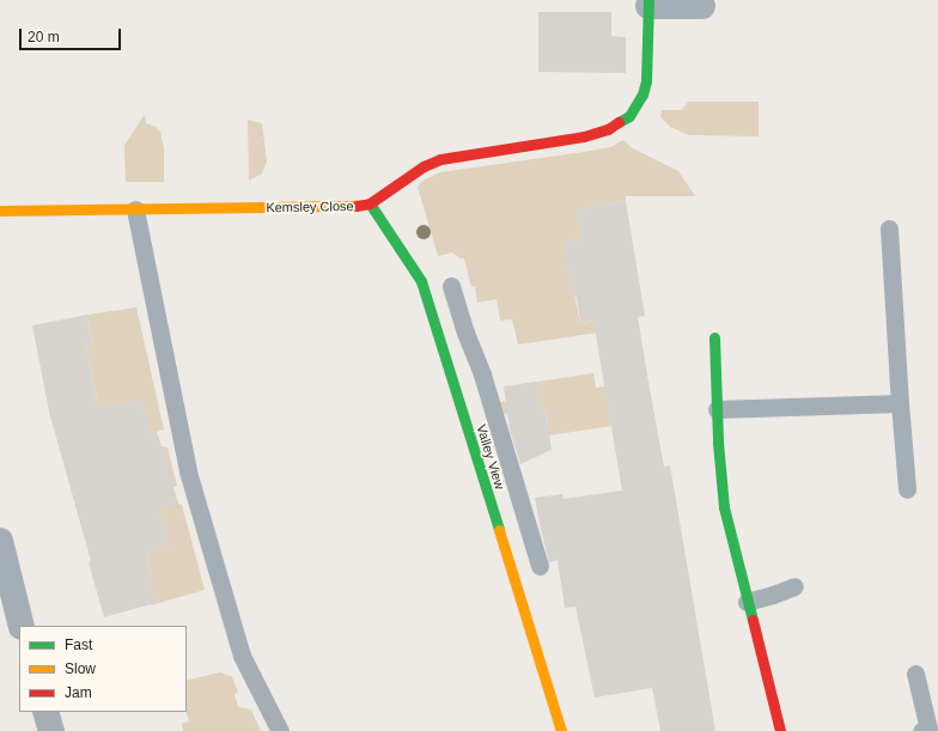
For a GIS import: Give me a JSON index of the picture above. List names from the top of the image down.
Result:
{
  "streets": {
    "street": ["Kemsley Close", "Valley View"]
  },
  "crossings": [
    ["Kemsley Close", "Valley View"]
  ],
  "legend": ["Fast", "Slow", "Jam"],
  "scale_bar": "20 m"
}
